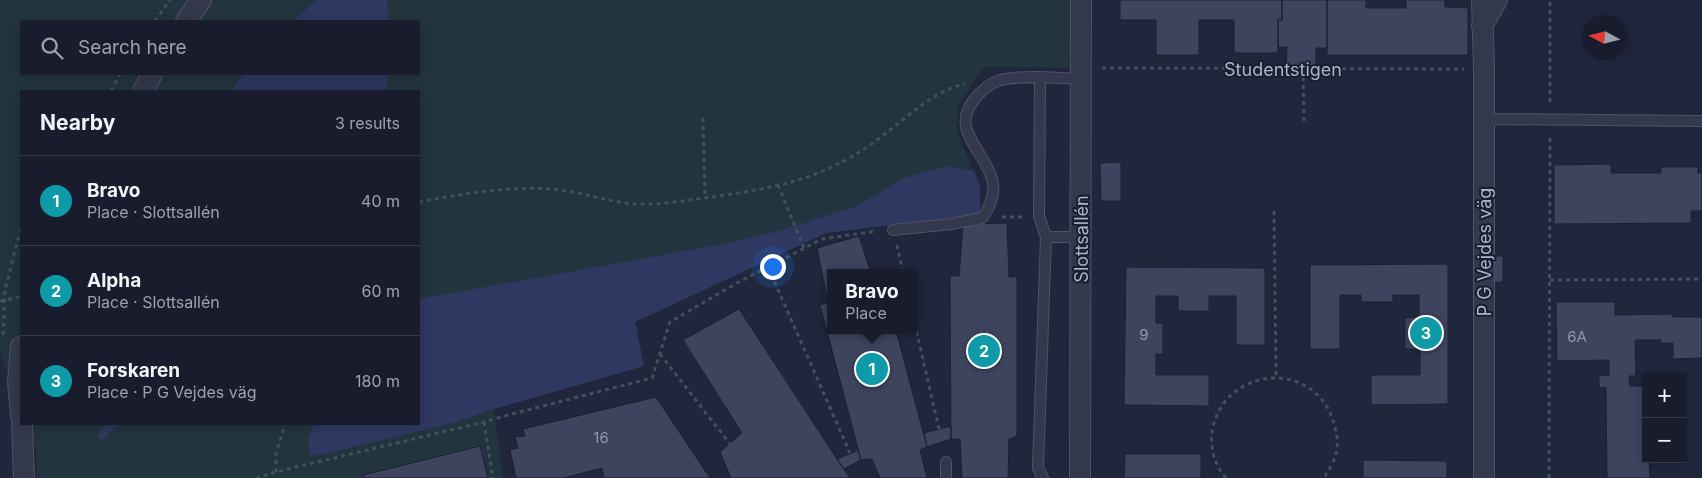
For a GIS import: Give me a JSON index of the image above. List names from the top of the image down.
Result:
{
  "streets": {
    "street": ["Slottsallén", "P G Vejdes väg"],
    "path": ["Studentstigen"]
  },
  "crossings": [
    ["Studentstigen", "Slottsallén"],
    ["Studentstigen", "P G Vejdes väg"]
  ],
  "house_numbers": ["9", "6A", "16"],
  "north": "left",
  "page": {
    "search": "Search here",
    "heading": ["Nearby", "3 results"],
    "list": [
      {
        "mark": "1",
        "name": "Bravo",
        "note": "Place · Slottsallén",
        "value": "40 m"
      },
      {
        "mark": "2",
        "name": "Alpha",
        "note": "Place · Slottsallén",
        "value": "60 m"
      },
      {
        "mark": "3",
        "name": "Forskaren",
        "note": "Place · P G Vejdes väg",
        "value": "180 m"
      }
    ],
    "popup": ["Bravo", "Place"],
    "pins": ["3", "2", "1"],
    "map_buttons": ["+", "−"]
  }
}
